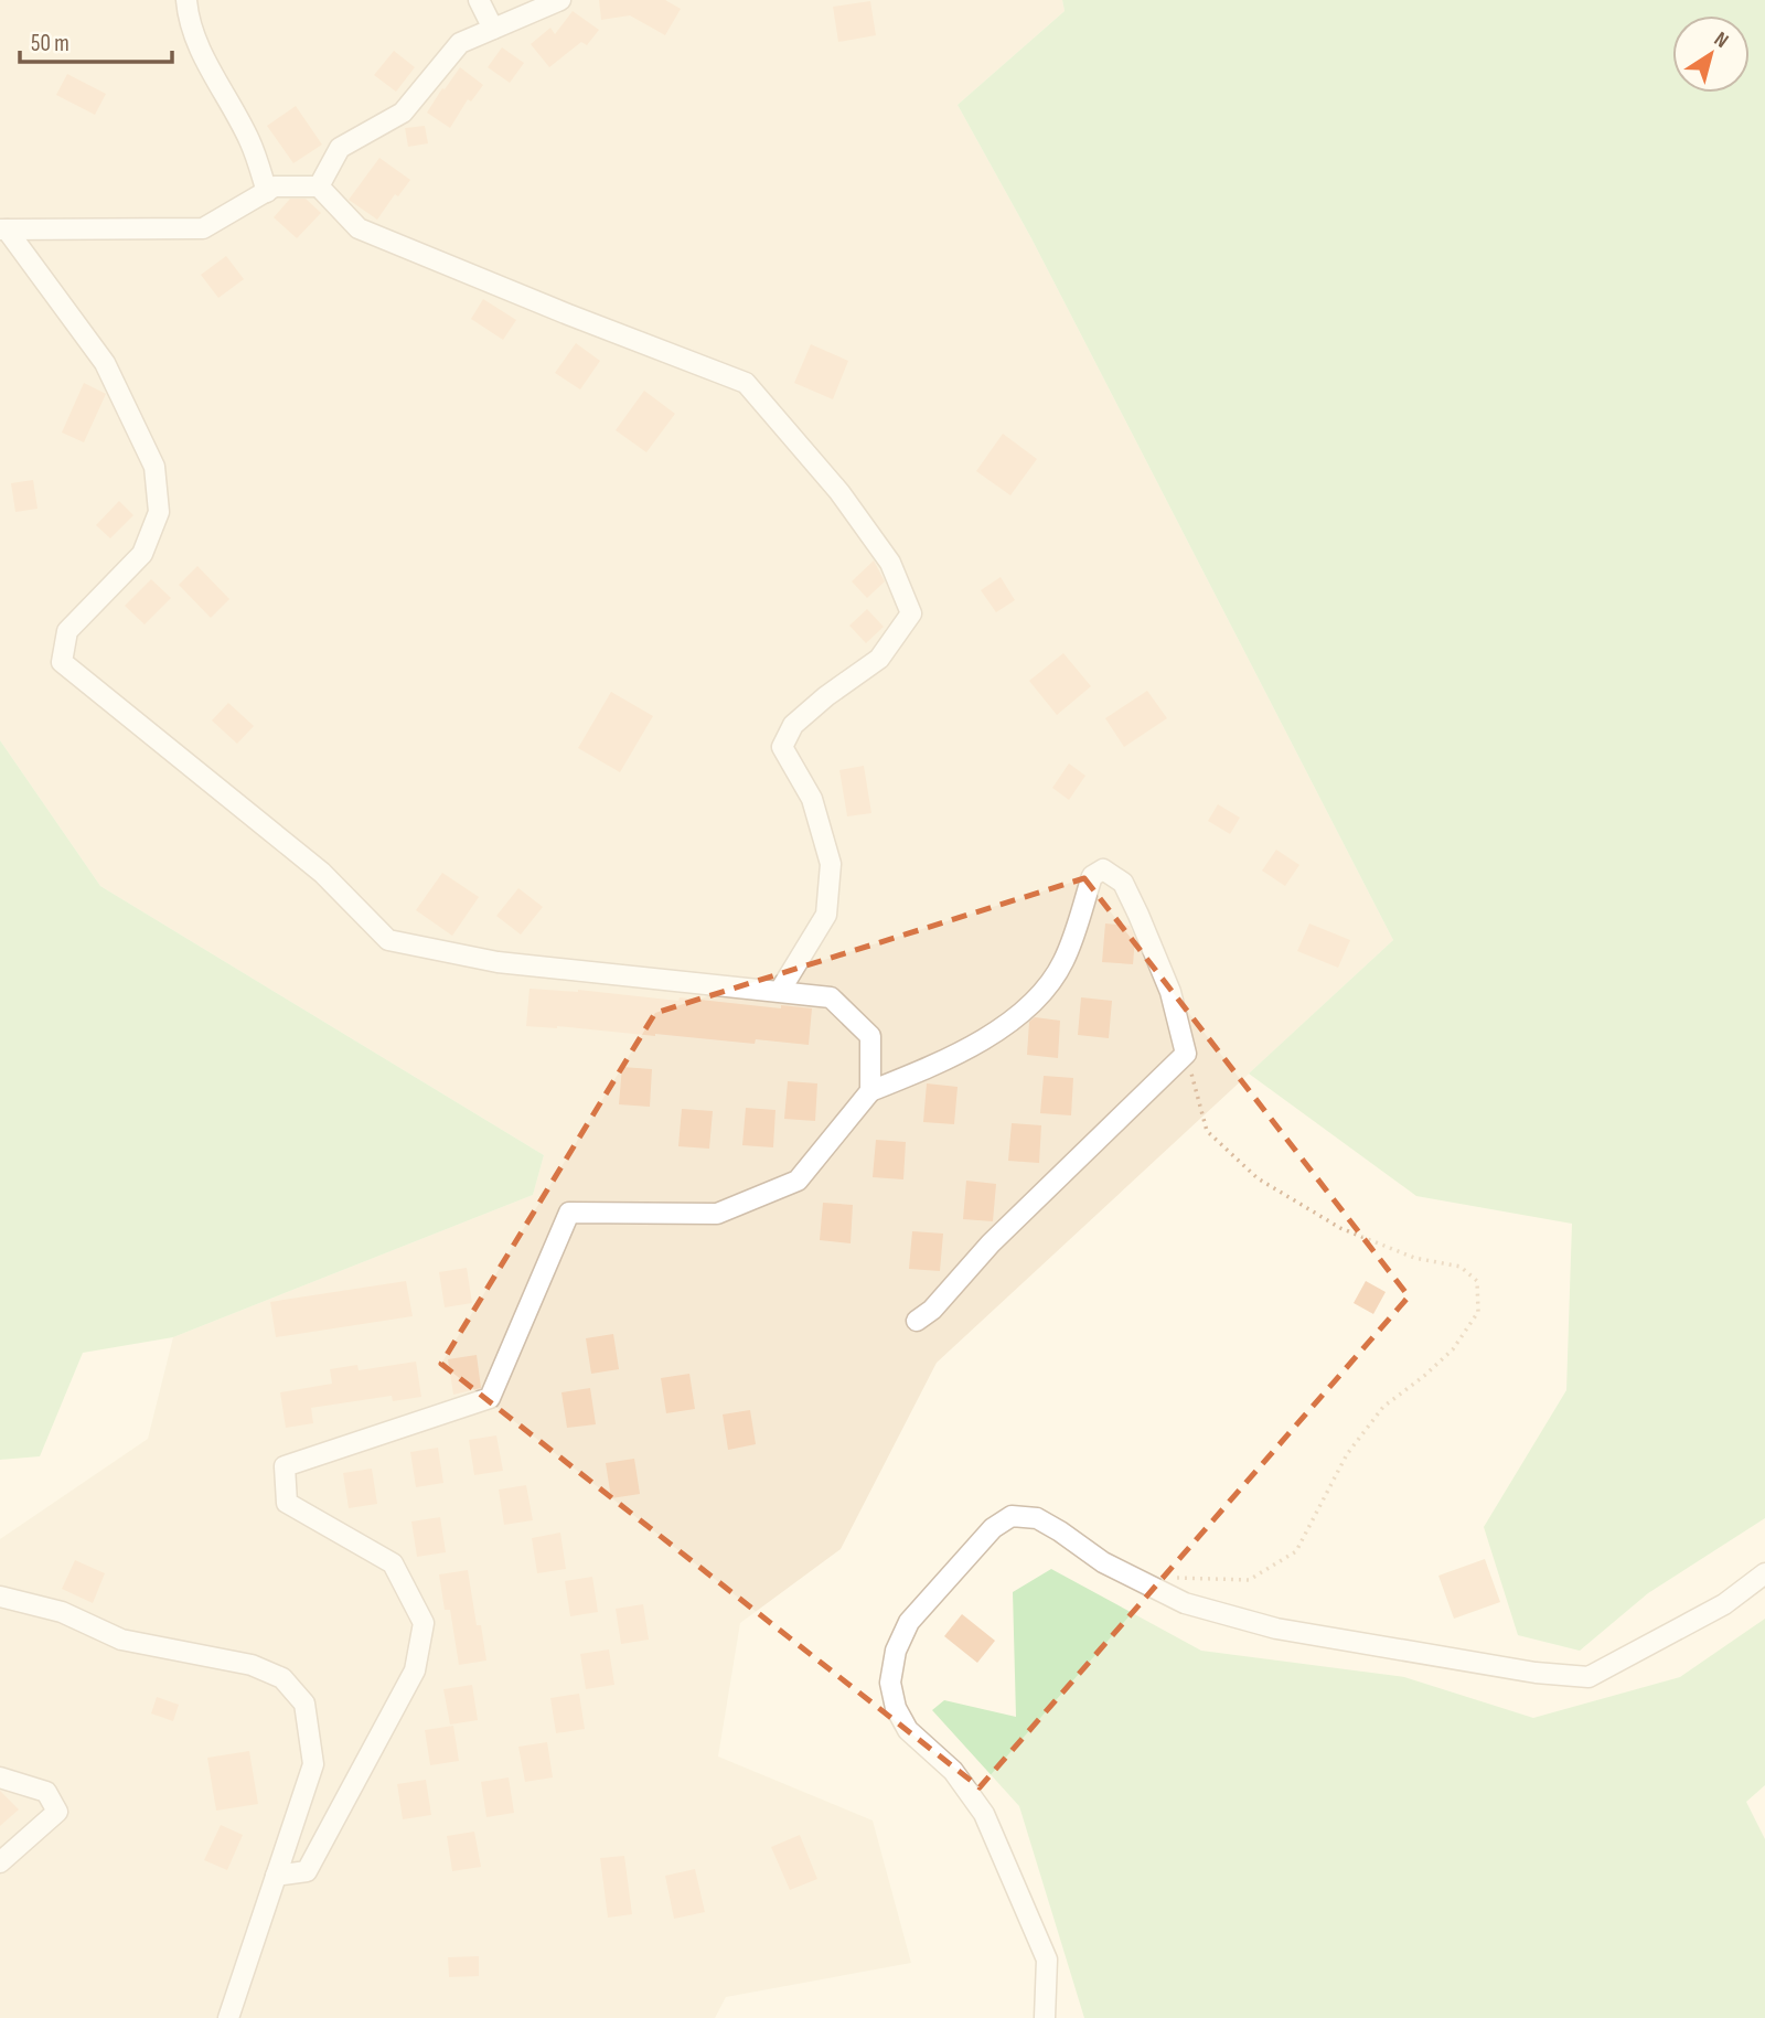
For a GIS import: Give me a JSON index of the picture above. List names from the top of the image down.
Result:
{
  "scale_bar": "50 m",
  "north": "top right"
}
